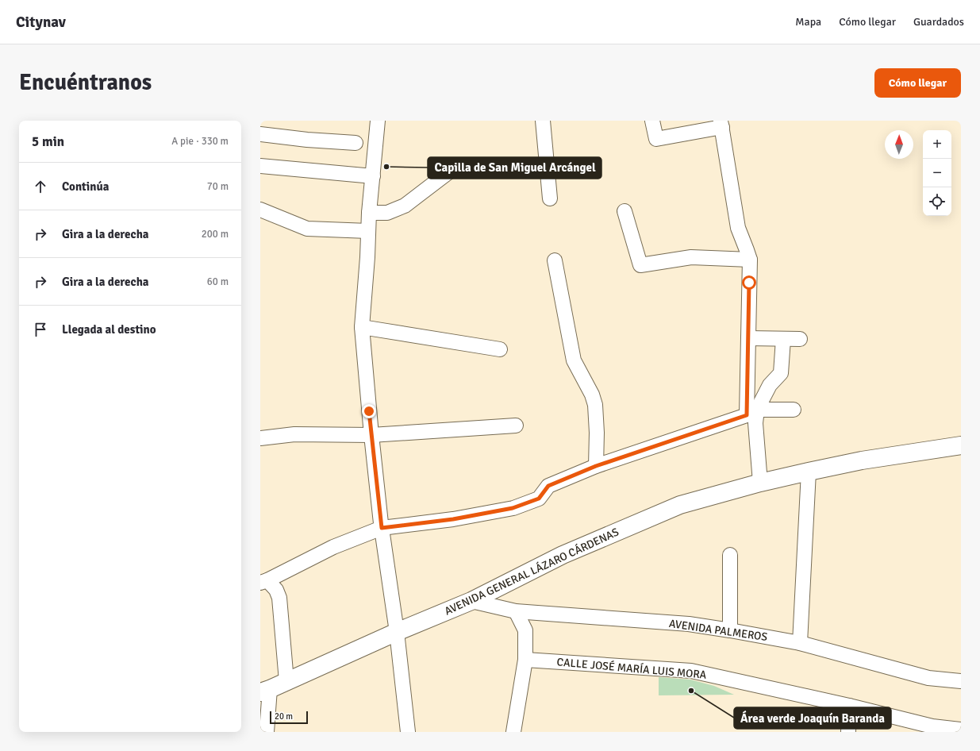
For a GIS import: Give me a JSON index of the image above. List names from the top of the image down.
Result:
{
  "streets": {
    "street": ["AVENIDA GENERAL LÁZARO CÁRDENAS", "AVENIDA PALMEROS", "CALLE JOSÉ MARÍA LUIS MORA"]
  },
  "crossings": [
    ["AVENIDA GENERAL LÁZARO CÁRDENAS", "AVENIDA PALMEROS"]
  ],
  "places": ["Capilla de San Miguel Arcángel", "Área verde Joaquín Baranda"],
  "scale_bar": "20 m",
  "north": "top",
  "page": {
    "header": "Citynav",
    "nav": ["Mapa", "Cómo llegar", "Guardados"],
    "buttons": "Cómo llegar",
    "title": "Encuéntranos",
    "heading": ["5 min", "A pie · 330 m"],
    "map_buttons": ["+", "−"],
    "list": [
      ["Continúa", "70 m"],
      ["Gira a la derecha", "200 m"],
      ["Gira a la derecha", "60 m"],
      "Llegada al destino"
    ],
    "scale": "20 m"
  }
}
